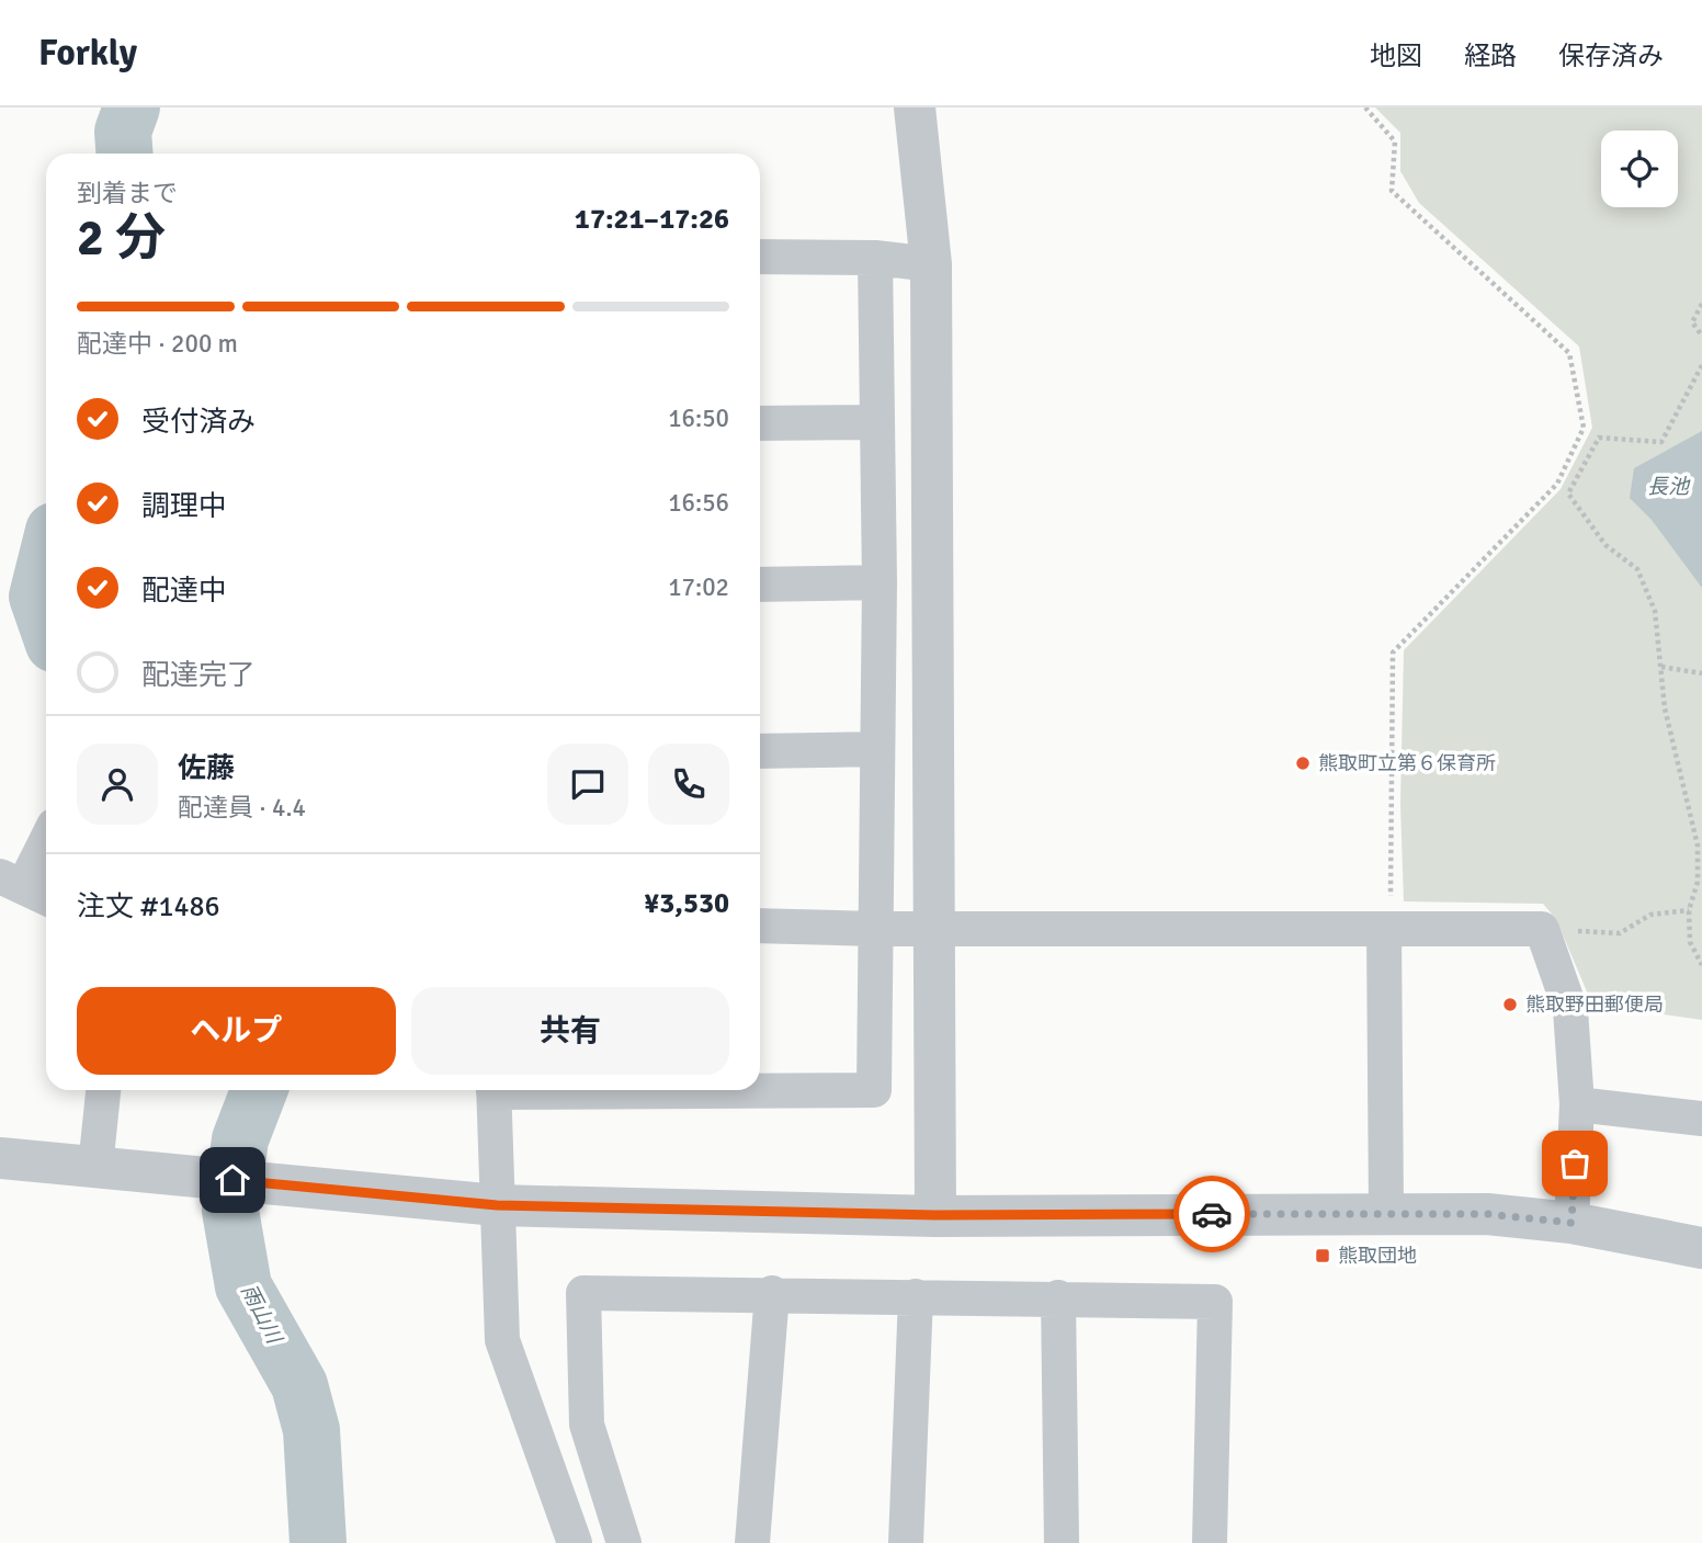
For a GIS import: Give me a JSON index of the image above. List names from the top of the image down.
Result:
{
  "water": ["長池", "雨山川"],
  "places": {
    "other": ["熊取町立第６保育所", "熊取野田郵便局"],
    "transit": ["熊取団地"]
  },
  "page": {
    "header": "Forkly",
    "nav": ["地図", "経路", "保存済み"],
    "heading": ["2 分", "到着まで", "17:21–17:26"],
    "panel": [
      "佐藤",
      "配達員 · 4.4",
      "注文 #1486",
      "¥3,530"
    ],
    "bar": "配達中 · 200 m",
    "list": [
      ["受付済み", "16:50"],
      ["調理中", "16:56"],
      ["配達中", "17:02"],
      "配達完了"
    ],
    "buttons": ["ヘルプ", "共有"]
  }
}
